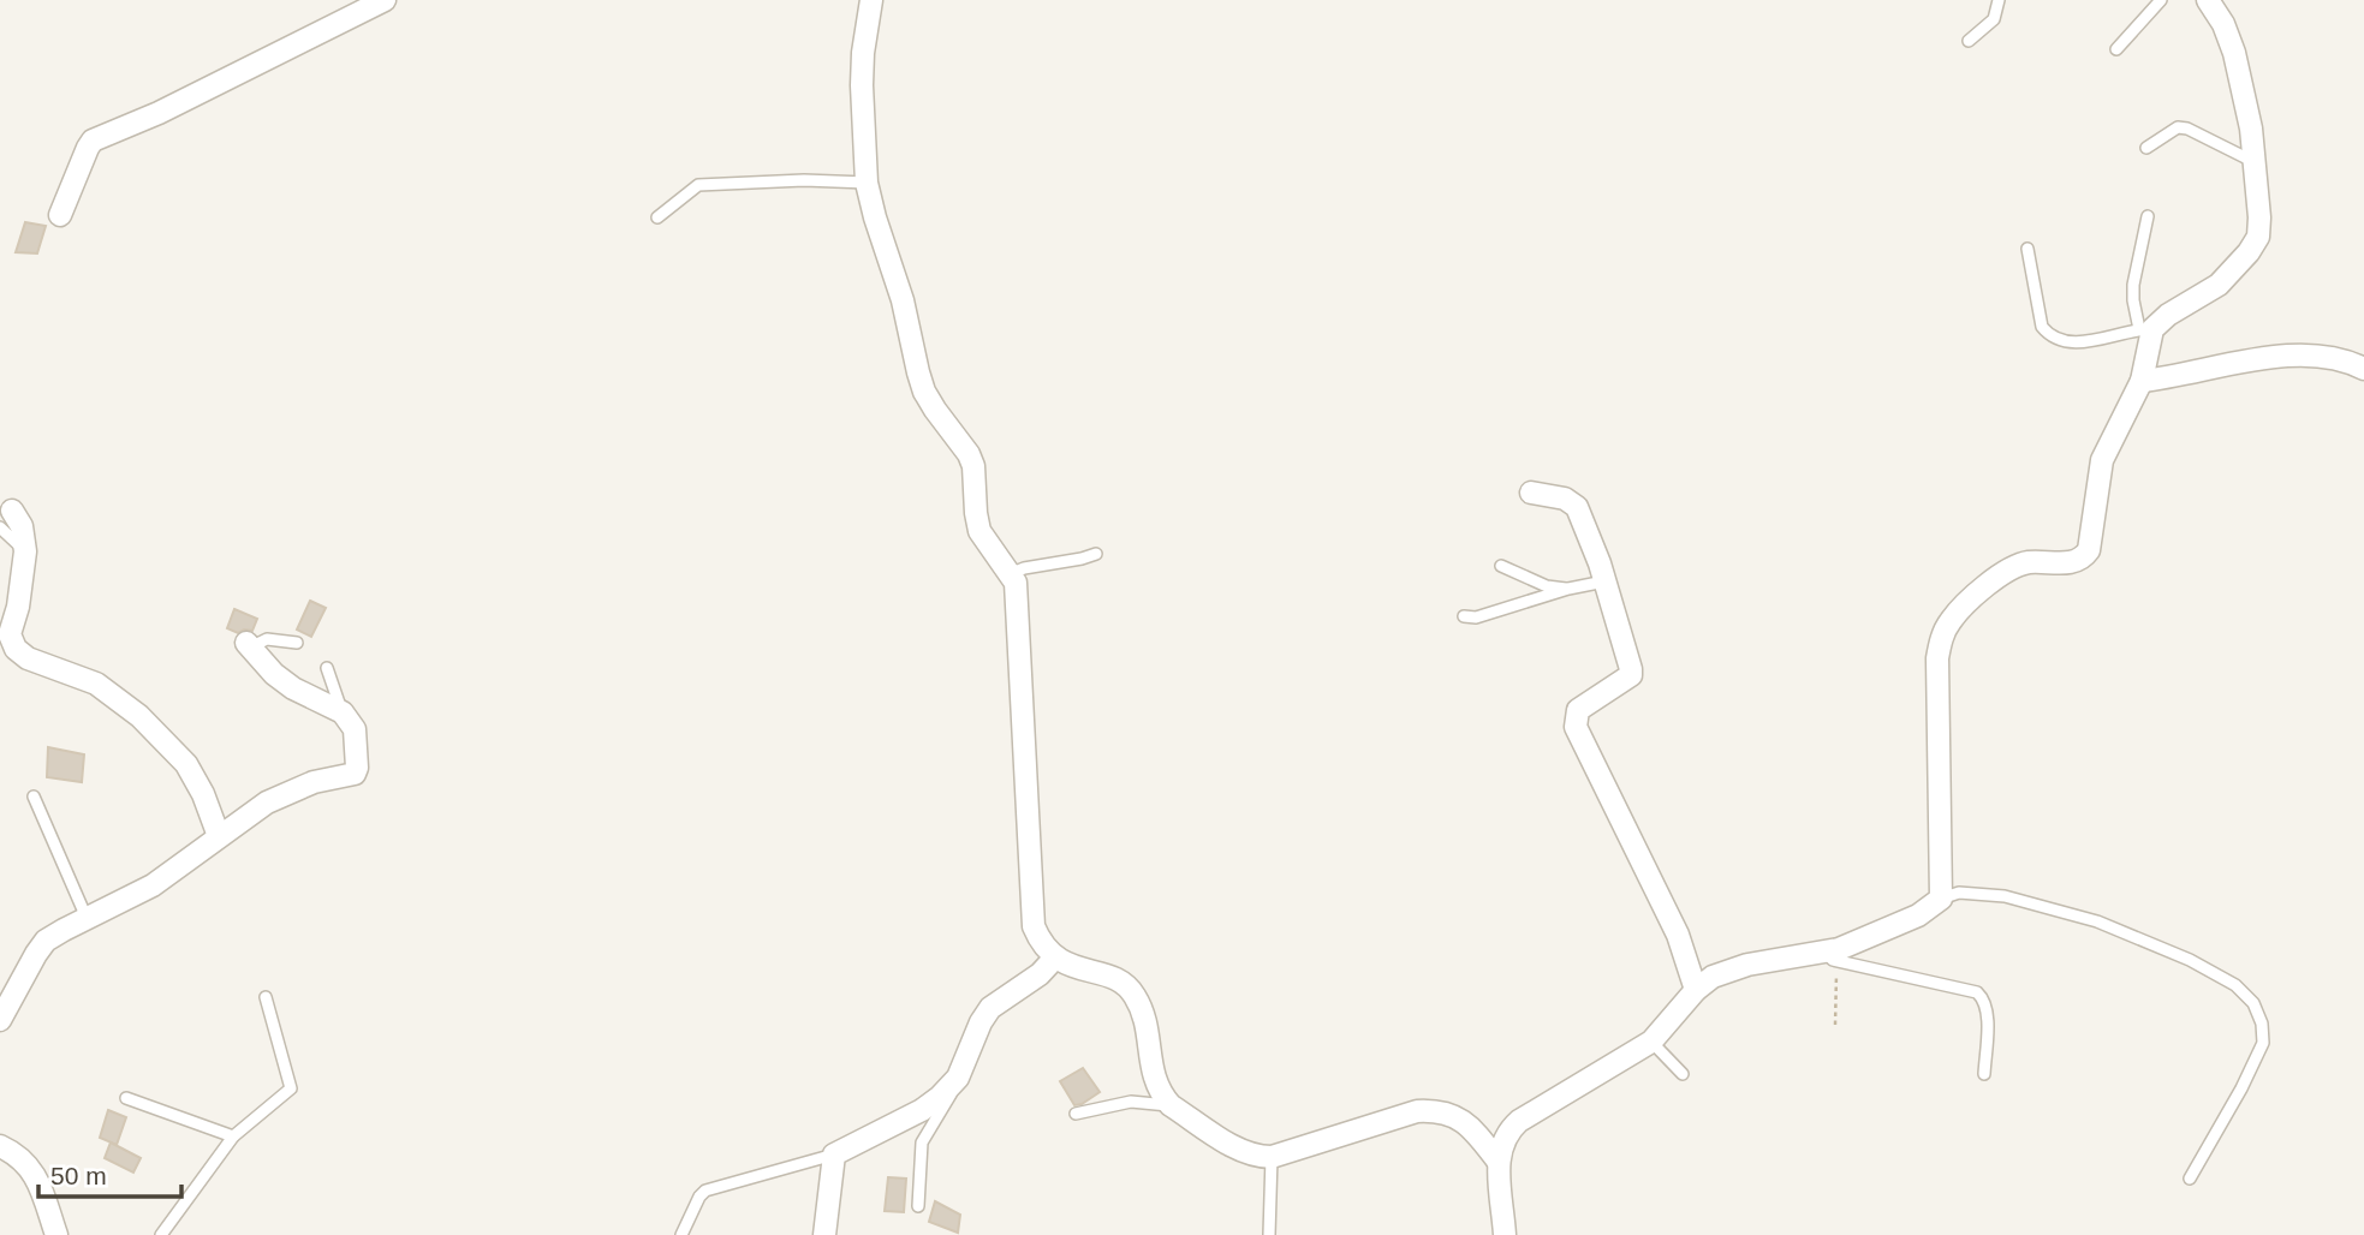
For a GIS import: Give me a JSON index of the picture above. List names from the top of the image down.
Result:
{
  "scale_bar": "50 m"
}
